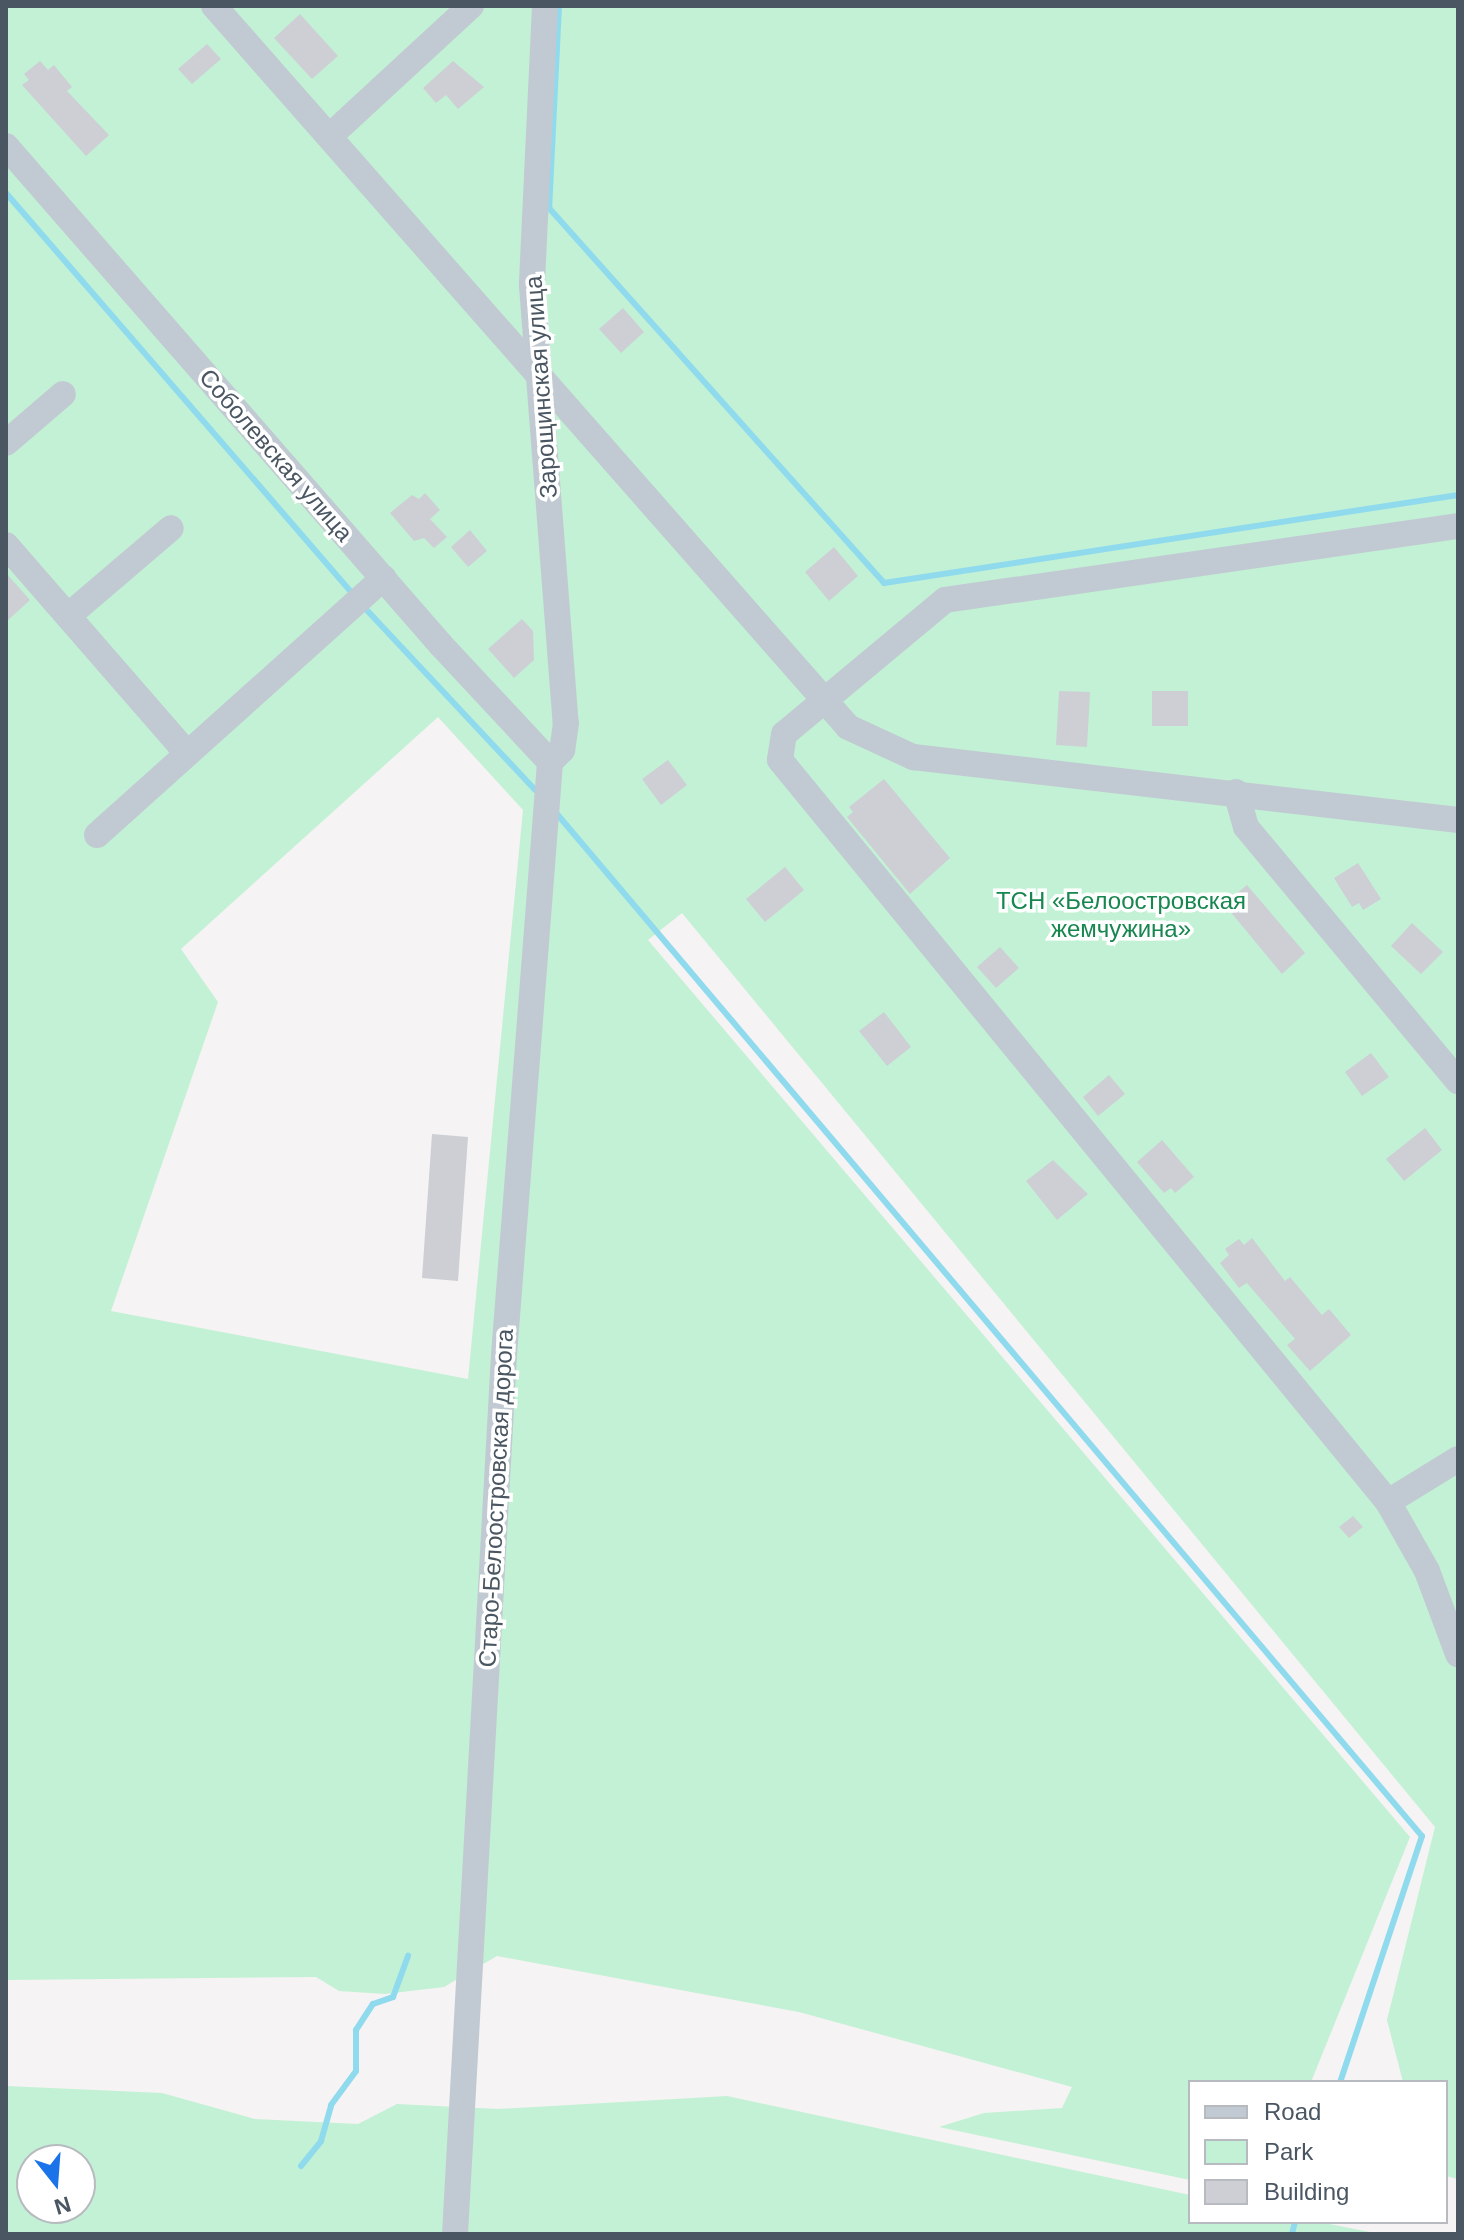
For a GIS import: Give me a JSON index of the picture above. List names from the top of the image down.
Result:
{
  "streets": {
    "street": ["Зарощинская улица", "Соболевская улица", "Старо-Белоостровская дорога"]
  },
  "crossings": [
    ["Зарощинская улица", "Соболевская улица"],
    ["Зарощинская улица", "Старо-Белоостровская дорога"],
    ["Соболевская улица", "Старо-Белоостровская дорога"]
  ],
  "parks": ["ТСН «Белоостровская жемчужина»"],
  "legend": ["Road", "Park", "Building"],
  "north": "bottom"
}
